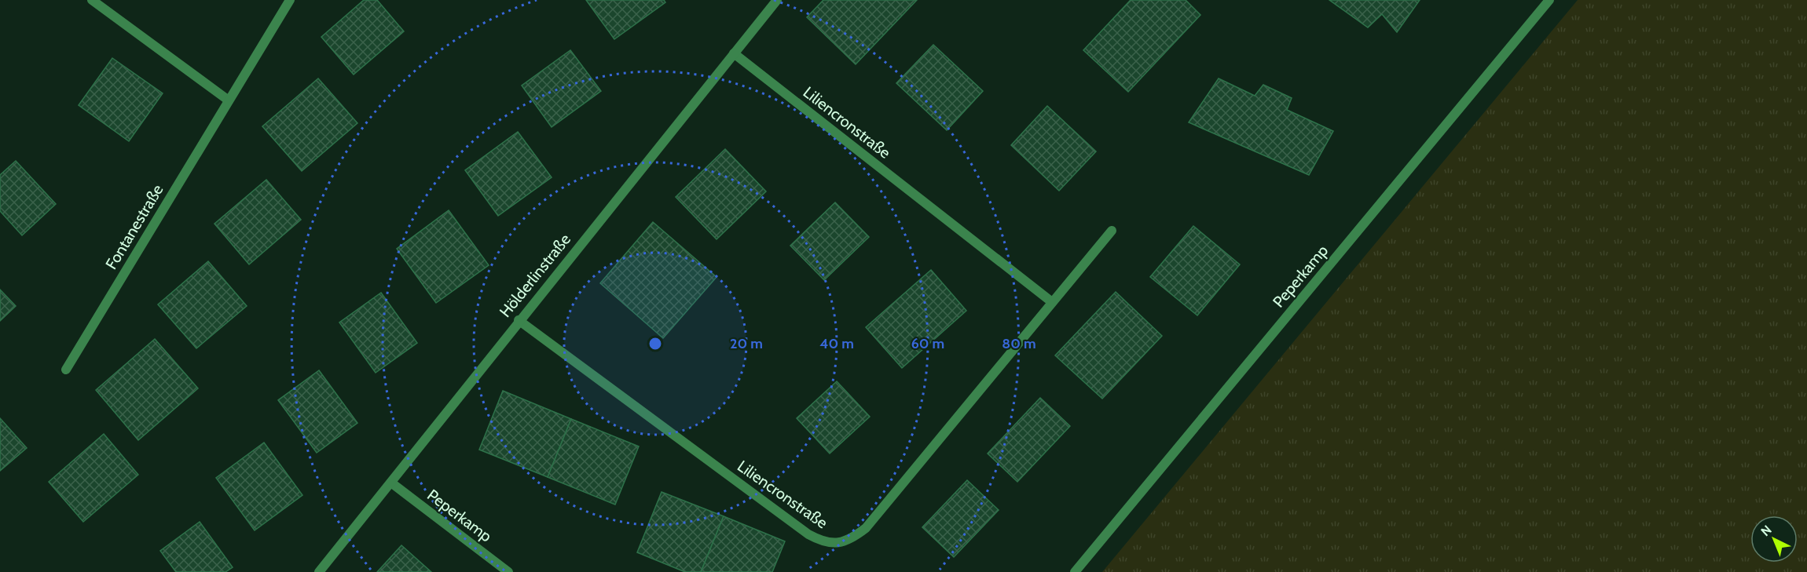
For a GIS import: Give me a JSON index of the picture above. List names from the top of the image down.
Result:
{
  "streets": {
    "street": [
      "Liliencronstraße",
      "Fontanestraße",
      "Hölderlinstraße",
      "Peperkamp"
    ]
  },
  "crossings": [
    ["Liliencronstraße", "Hölderlinstraße"],
    ["Hölderlinstraße", "Peperkamp"]
  ],
  "north": "top left",
  "rings": [
    "20 m",
    "40 m",
    "60 m",
    "80 m"
  ]
}
